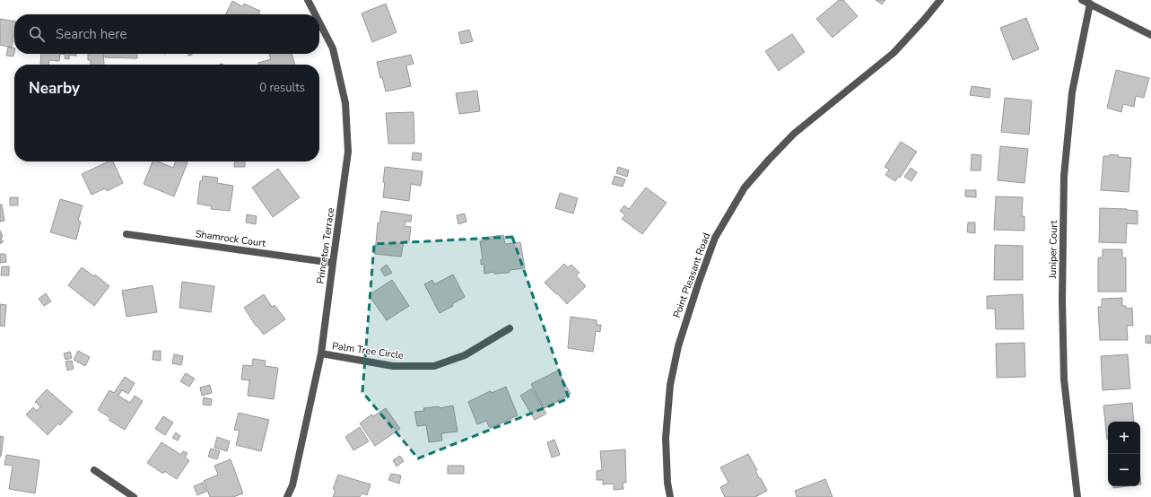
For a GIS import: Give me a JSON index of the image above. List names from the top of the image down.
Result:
{
  "streets": {
    "street": [
      "Shamrock Court",
      "Princeton Terrace",
      "Juniper Court",
      "Point Pleasant Road",
      "Palm Tree Circle"
    ]
  },
  "crossings": [
    ["Shamrock Court", "Princeton Terrace"],
    ["Princeton Terrace", "Palm Tree Circle"]
  ],
  "page": {
    "search": "Search here",
    "heading": ["Nearby", "0 results"],
    "map_buttons": ["+", "−"]
  }
}
